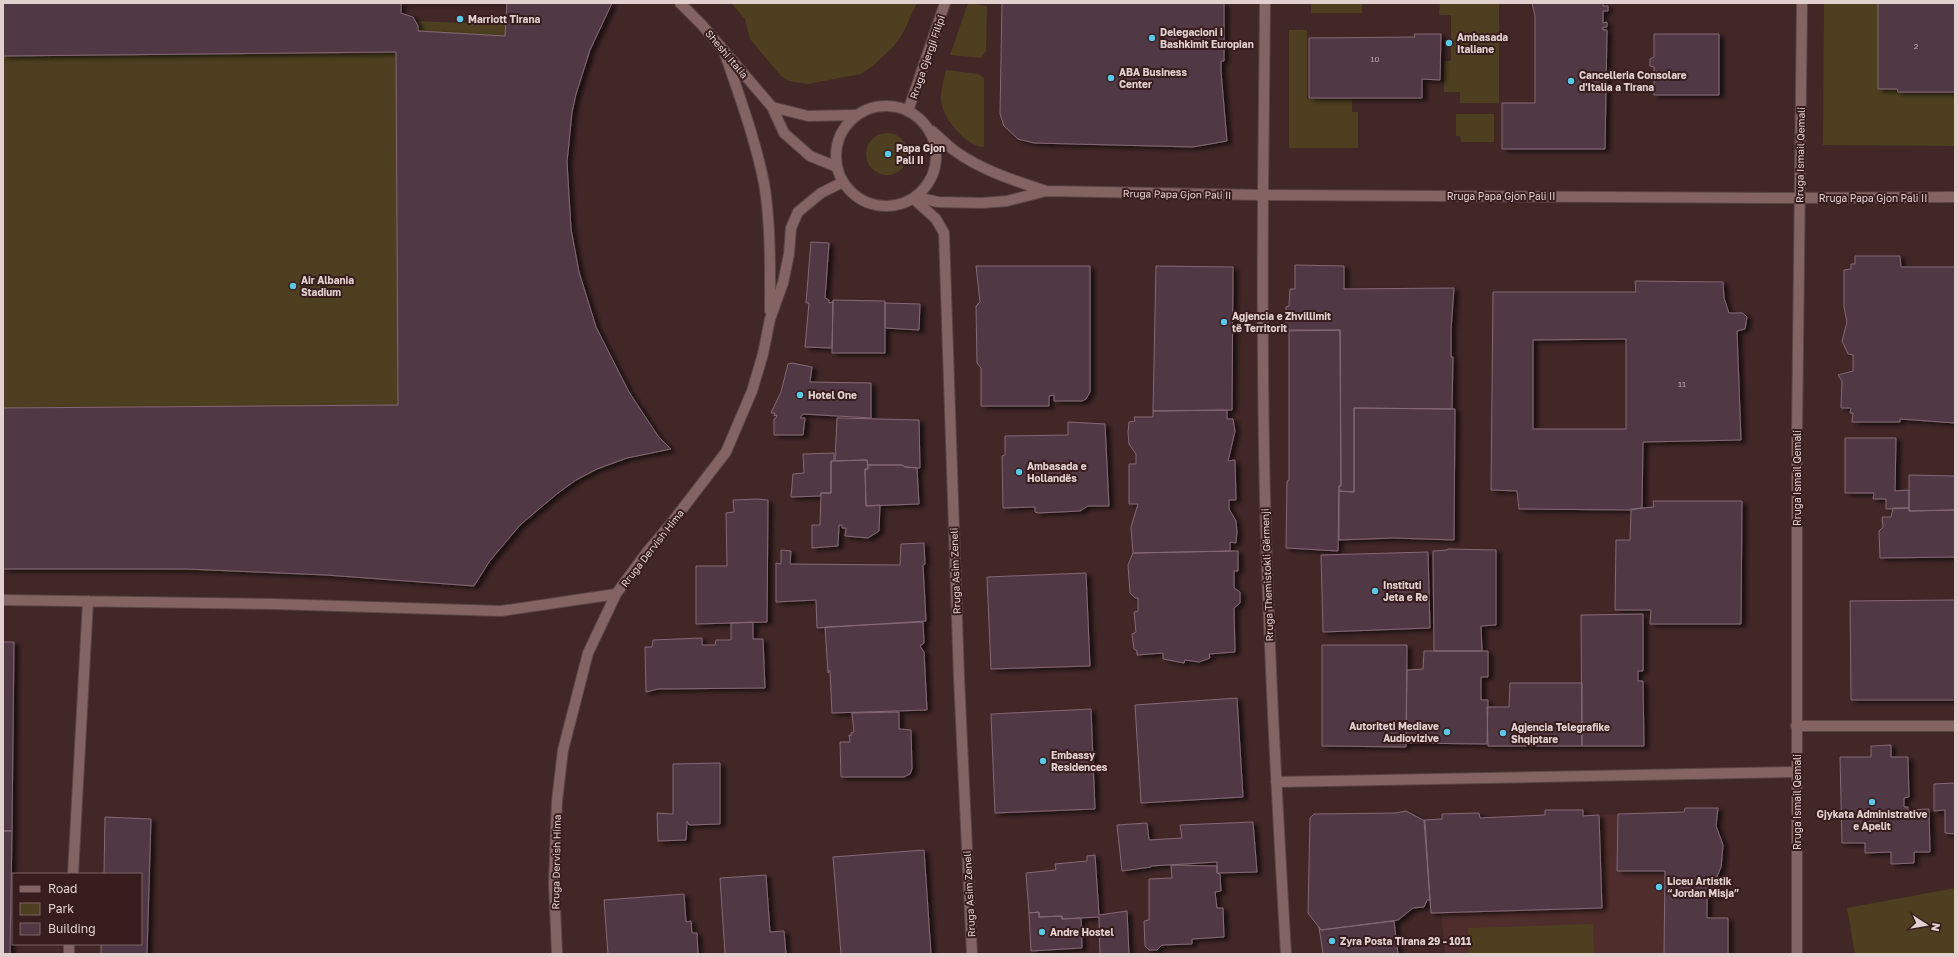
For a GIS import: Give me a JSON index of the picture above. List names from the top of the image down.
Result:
{
  "streets": {
    "street": [
      "Sheshi Italia",
      "Rruga Gjergji Filipi",
      "Rruga Ismail Qemali",
      "Rruga Papa Gjon Pali II",
      "Rruga Dervish Hima",
      "Rruga Asim Zeneli",
      "Rruga Themistokli Gërmenji"
    ]
  },
  "crossings": [
    ["Sheshi Italia", "Rruga Gjergji Filipi"],
    ["Sheshi Italia", "Rruga Papa Gjon Pali II"],
    ["Sheshi Italia", "Rruga Dervish Hima"],
    ["Sheshi Italia", "Rruga Asim Zeneli"],
    ["Rruga Gjergji Filipi", "Rruga Papa Gjon Pali II"],
    ["Rruga Gjergji Filipi", "Rruga Dervish Hima"],
    ["Rruga Gjergji Filipi", "Rruga Asim Zeneli"],
    ["Rruga Ismail Qemali", "Rruga Papa Gjon Pali II"],
    ["Rruga Papa Gjon Pali II", "Rruga Dervish Hima"],
    ["Rruga Papa Gjon Pali II", "Rruga Asim Zeneli"],
    ["Rruga Papa Gjon Pali II", "Rruga Themistokli Gërmenji"],
    ["Rruga Dervish Hima", "Rruga Asim Zeneli"]
  ],
  "places": [
    "Marriott Tirana",
    "Delegacioni i Bashkimit Europian",
    "Ambasada Italiane",
    "ABA Business Center",
    "Cancelleria Consolare d'Italia a Tirana",
    "Papa Gjon Pali II",
    "Air Albania Stadium",
    "Agjencia e Zhvillimit të Territorit",
    "Hotel One",
    "Ambasada e Hollandës",
    "Instituti Jeta e Re",
    "Autoriteti Mediave Audiovizive",
    "Agjencia Telegrafike Shqiptare",
    "Embassy Residences",
    "Gjykata Administrative e Apelit",
    "Liceu Artistik “Jordan Misja”",
    "Andre Hostel",
    "Zyra Posta Tirana 29 - 1011"
  ],
  "house_numbers": ["2", "10", "11"],
  "legend": ["Road", "Park", "Building"],
  "north": "right"
}
